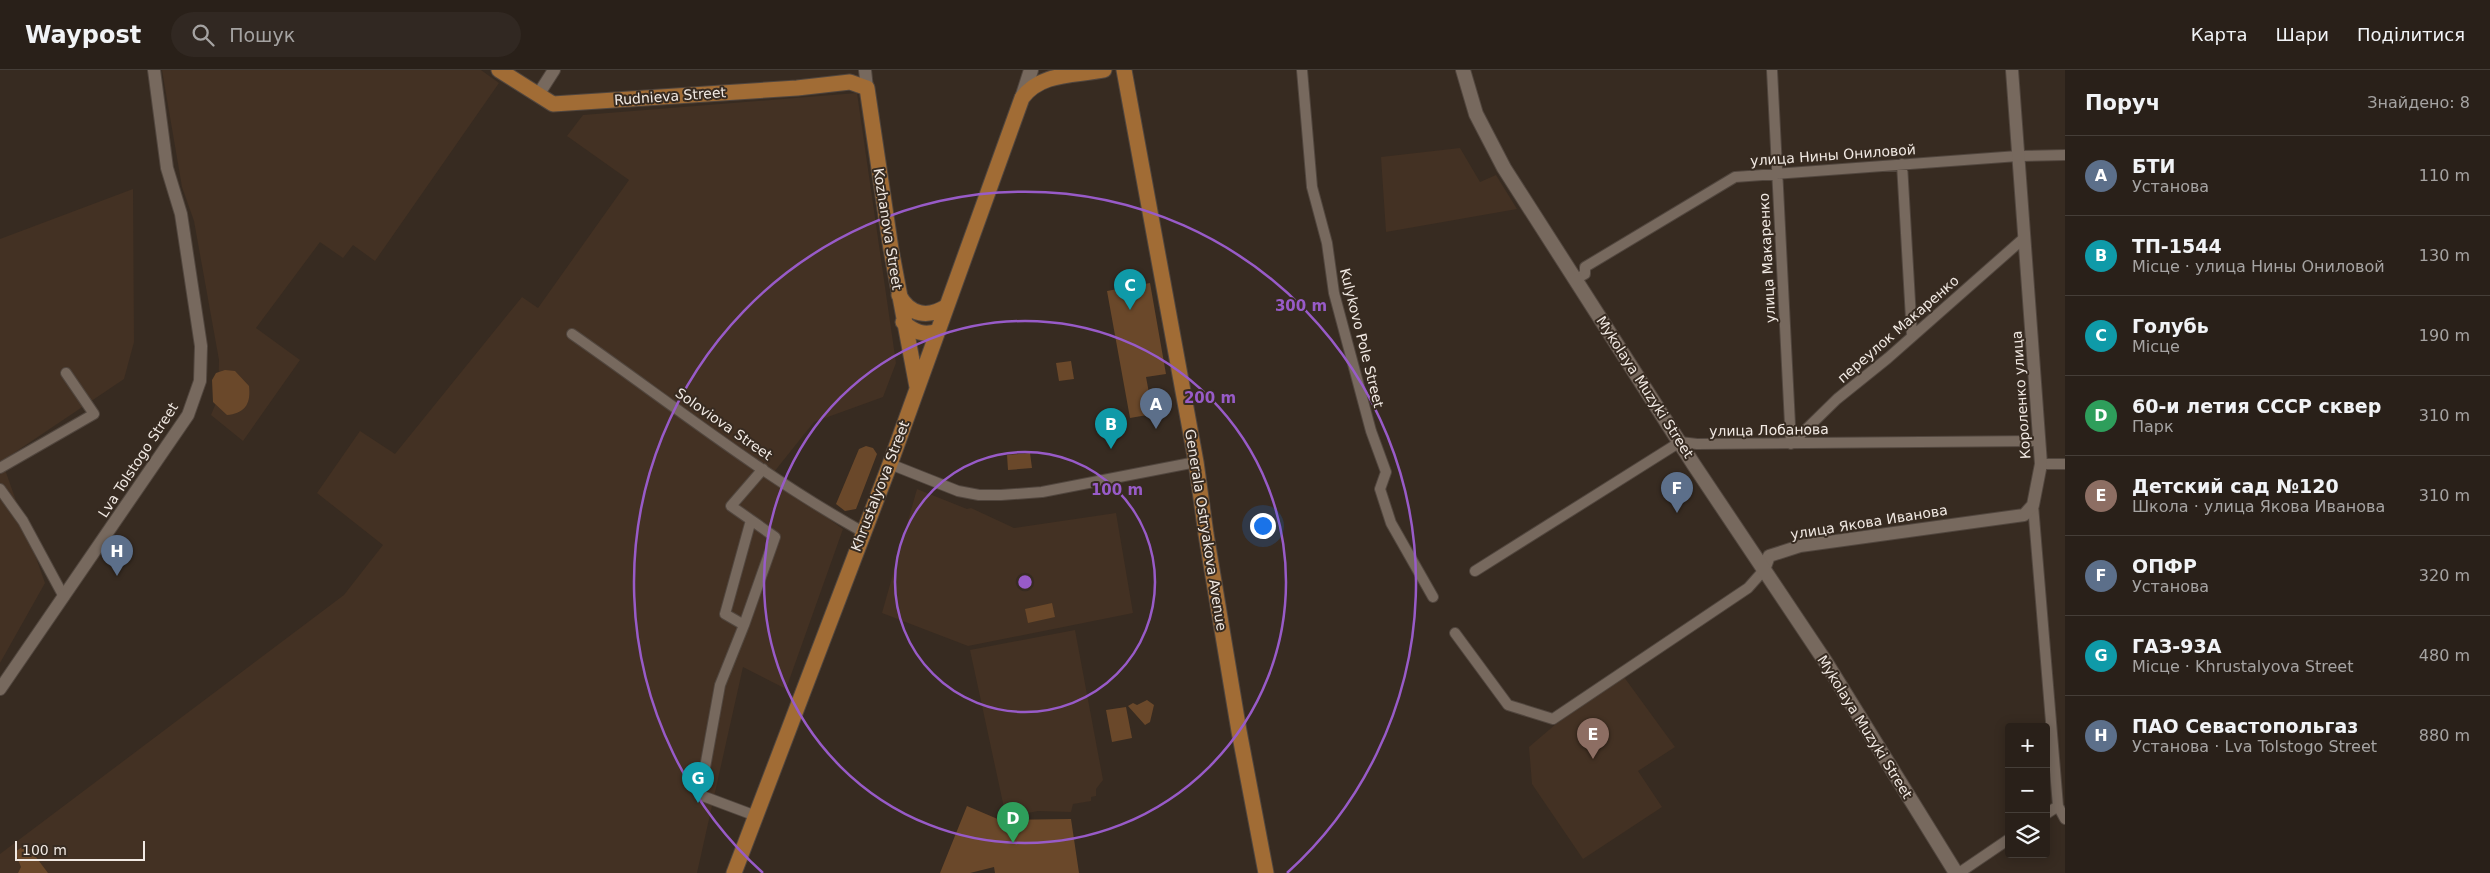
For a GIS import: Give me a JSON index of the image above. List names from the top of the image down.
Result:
{
  "streets": {
    "main road": [
      "Rudnieva Street",
      "Kozhanova Street",
      "Mykolaya Muzyki Street",
      "Khrustalyova Street",
      "Generala Ostryakova Avenue"
    ],
    "street": [
      "улица Нины Ониловой",
      "улица Макаренко",
      "переулок Макаренко",
      "Kulykovo Pole Street",
      "Короленко улица",
      "Soloviova Street",
      "улица Лобанова",
      "Lva Tolstogo Street",
      "улица Якова Иванова"
    ]
  },
  "crossings": [
    ["Rudnieva Street", "Kozhanova Street"],
    ["улица Нины Ониловой", "улица Макаренко"],
    ["улица Нины Ониловой", "Mykolaya Muzyki Street"],
    ["улица Нины Ониловой", "Короленко улица"],
    ["Kozhanova Street", "Khrustalyova Street"],
    ["улица Макаренко", "переулок Макаренко"],
    ["улица Макаренко", "улица Лобанова"],
    ["переулок Макаренко", "Короленко улица"],
    ["переулок Макаренко", "улица Лобанова"],
    ["Mykolaya Muzyki Street", "улица Лобанова"],
    ["Mykolaya Muzyki Street", "улица Якова Иванова"],
    ["Короленко улица", "улица Лобанова"],
    ["Короленко улица", "улица Якова Иванова"],
    ["Soloviova Street", "Khrustalyova Street"]
  ],
  "scale_bar": "100 m",
  "page": {
    "header": "Waypost",
    "search": "Пошук",
    "nav": ["Карта", "Шари", "Поділитися"],
    "heading": ["Поруч", "Знайдено: 8"],
    "list": [
      {
        "mark": "A",
        "name": "БТИ",
        "note": "Установа",
        "value": "110 m"
      },
      {
        "mark": "B",
        "name": "ТП-1544",
        "note": "Місце · улица Нины Ониловой",
        "value": "130 m"
      },
      {
        "mark": "C",
        "name": "Голубь",
        "note": "Місце",
        "value": "190 m"
      },
      {
        "mark": "D",
        "name": "60-и летия СССР сквер",
        "note": "Парк",
        "value": "310 m"
      },
      {
        "mark": "E",
        "name": "Детский сад №120",
        "note": "Школа · улица Якова Иванова",
        "value": "310 m"
      },
      {
        "mark": "F",
        "name": "ОПФР",
        "note": "Установа",
        "value": "320 m"
      },
      {
        "mark": "G",
        "name": "ГАЗ-93А",
        "note": "Місце · Khrustalyova Street",
        "value": "480 m"
      },
      {
        "mark": "H",
        "name": "ПАО Севастопольгаз",
        "note": "Установа · Lva Tolstogo Street",
        "value": "880 m"
      }
    ],
    "pins": [
      "C",
      "A",
      "B",
      "F",
      "H",
      "E",
      "G",
      "D"
    ],
    "map_buttons": ["+", "−"],
    "scale": "100 m"
  },
  "rings": ["300 m", "200 m", "100 m"]
}
